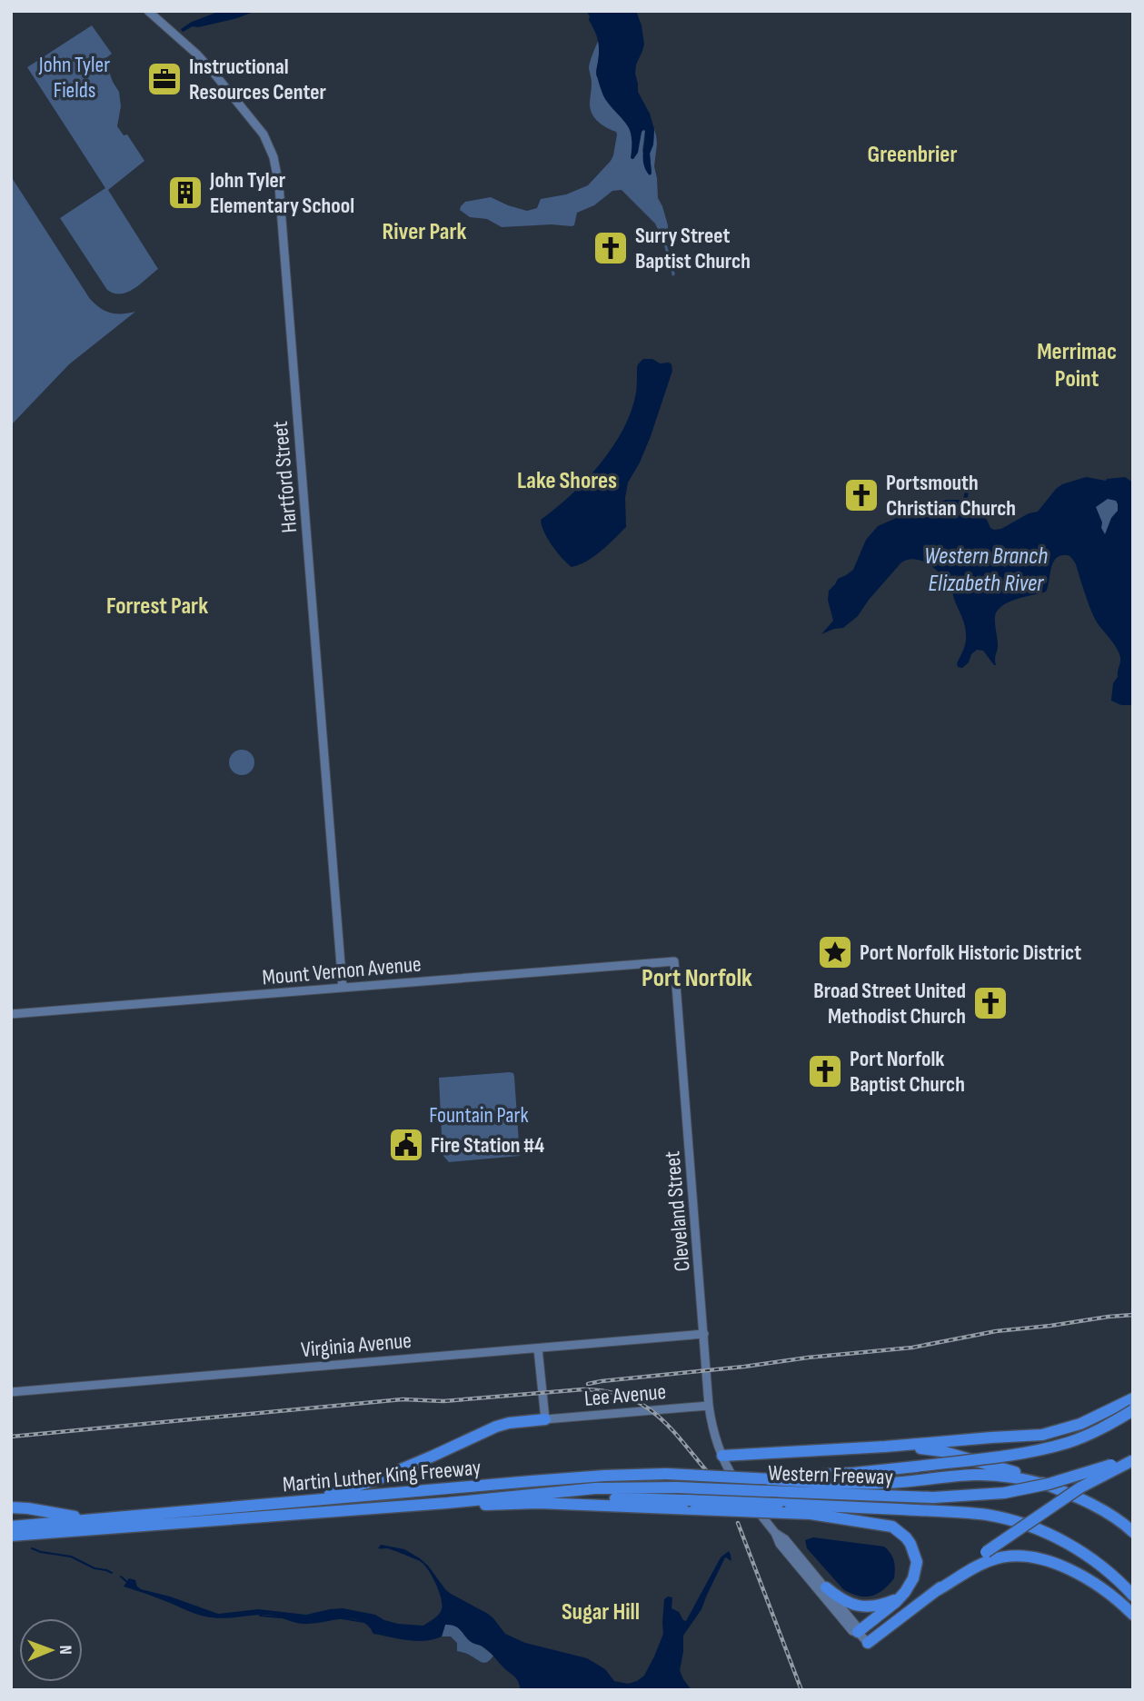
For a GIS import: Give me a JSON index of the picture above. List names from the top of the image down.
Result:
{
  "streets": {
    "highway": ["Western Freeway", "Martin Luther King Freeway"],
    "street": [
      "Hartford Street",
      "Mount Vernon Avenue",
      "Cleveland Street",
      "Virginia Avenue",
      "Lee Avenue"
    ]
  },
  "crossings": [
    ["Hartford Street", "Mount Vernon Avenue"],
    ["Mount Vernon Avenue", "Cleveland Street"],
    ["Cleveland Street", "Virginia Avenue"],
    ["Cleveland Street", "Lee Avenue"],
    ["Western Freeway", "Martin Luther King Freeway"]
  ],
  "districts": [
    "Greenbrier",
    "River Park",
    "Merrimac Point",
    "Lake Shores",
    "Forrest Park",
    "Port Norfolk",
    "Sugar Hill"
  ],
  "water": ["Western Branch Elizabeth River"],
  "parks": ["John Tyler Fields", "Fountain Park"],
  "places": {
    "office": ["Instructional Resources Center"],
    "building": ["John Tyler Elementary School"],
    "church": [
      "Surry Street Baptist Church",
      "Portsmouth Christian Church",
      "Broad Street United Methodist Church",
      "Port Norfolk Baptist Church"
    ],
    "place": ["Port Norfolk Historic District"],
    "public building": ["Fire Station #4"]
  },
  "north": "right"
}
